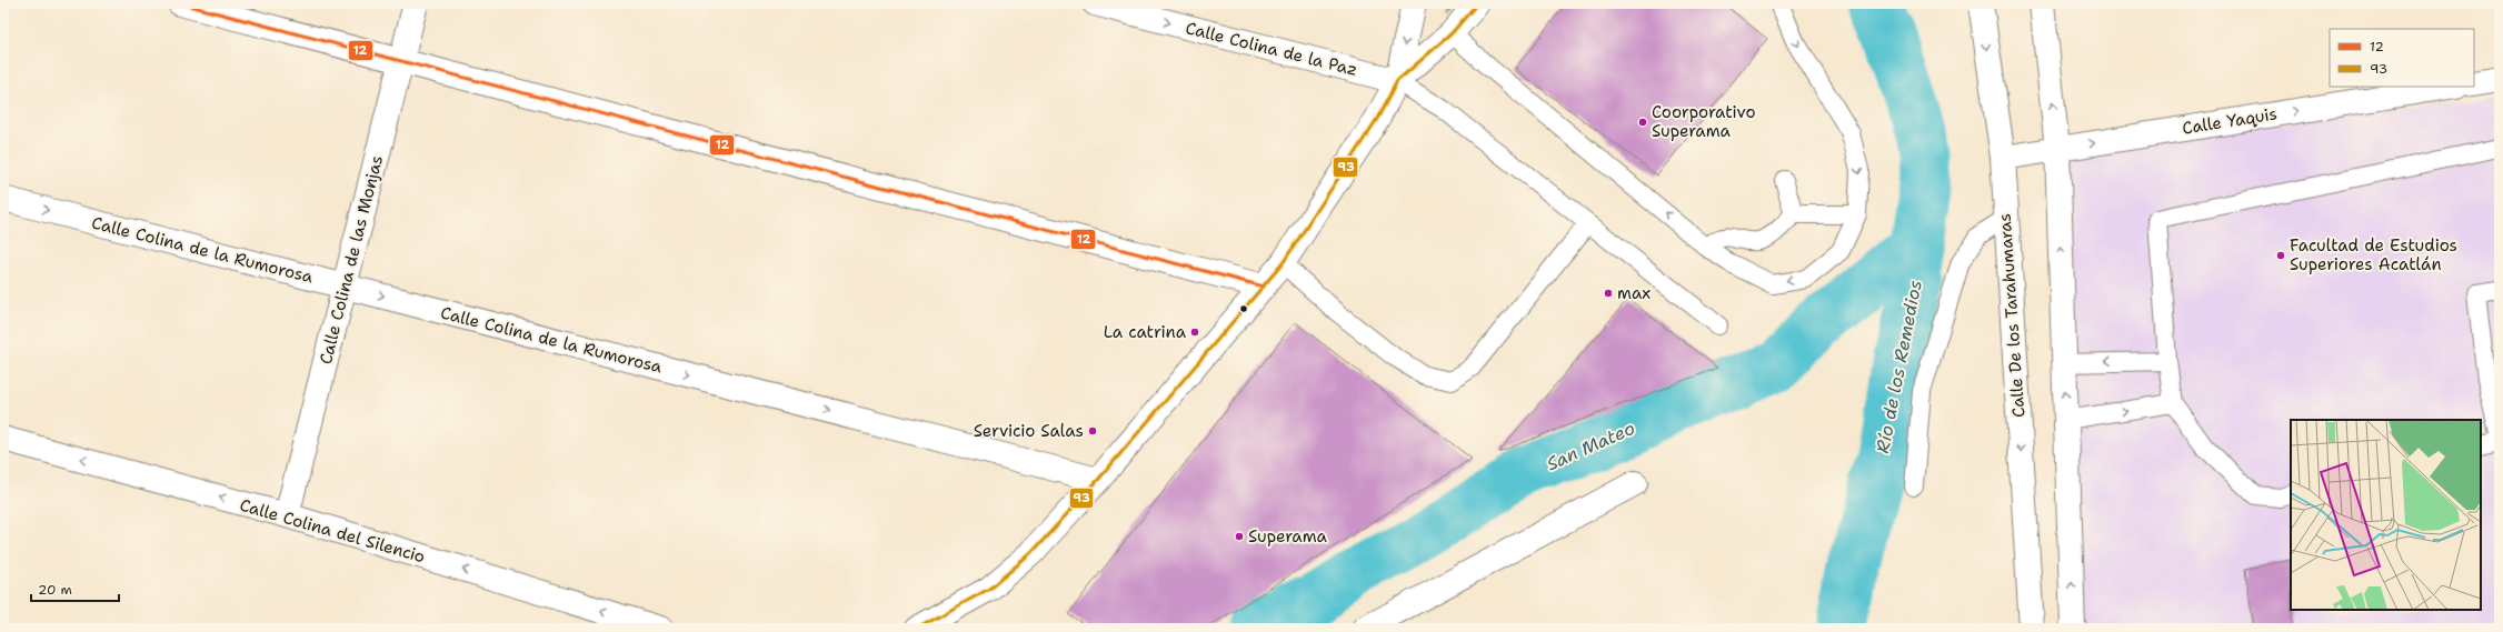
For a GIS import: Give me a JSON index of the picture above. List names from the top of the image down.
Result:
{
  "streets": {
    "street": [
      "Calle Colina de la Paz",
      "Calle Yaquis",
      "Calle Colina de la Rumorosa",
      "Calle Colina de las Monjas",
      "Calle De los Tarahumaras",
      "Calle Colina del Silencio"
    ]
  },
  "crossings": [
    ["Calle Yaquis", "Calle De los Tarahumaras"],
    ["Calle Colina de la Rumorosa", "Calle Colina de las Monjas"],
    ["Calle Colina de las Monjas", "Calle Colina del Silencio"]
  ],
  "one_way": [
    "Calle Colina de la Paz",
    "Calle Yaquis",
    "Calle Colina de la Rumorosa",
    "Calle Colina del Silencio"
  ],
  "water": ["Río de los Remedios", "San Mateo"],
  "places": [
    "Coorporativo Superama",
    "Facultad de Estudios Superiores Acatlán",
    "max",
    "La catrina",
    "Servicio Salas",
    "Superama"
  ],
  "lines": ["transit line 12", "transit line 93"],
  "legend": ["12", "93"],
  "scale_bar": "20 m"
}
